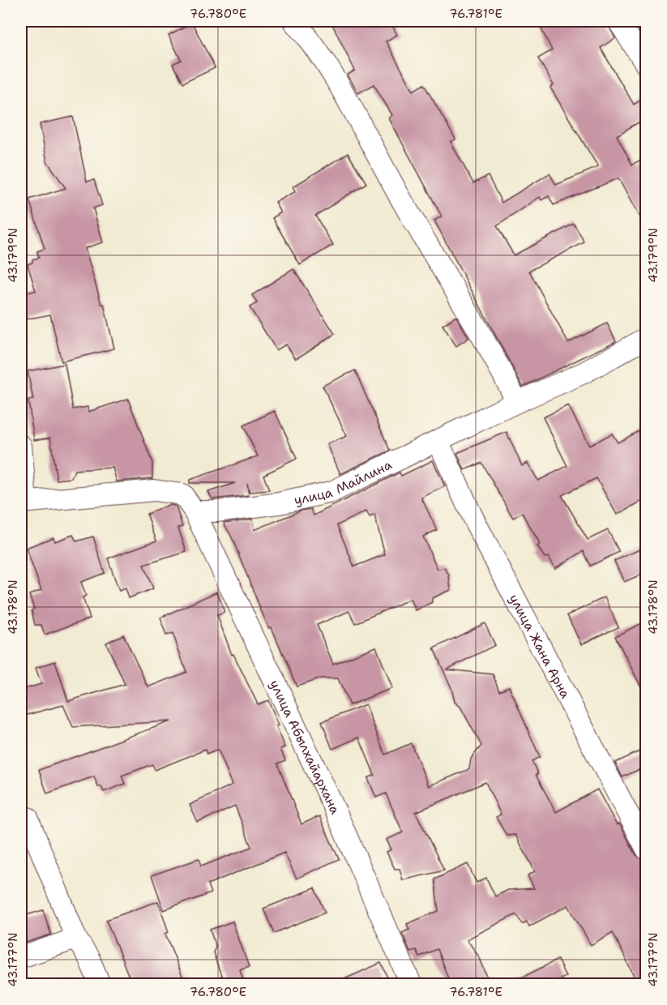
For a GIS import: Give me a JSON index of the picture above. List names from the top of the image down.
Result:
{
  "streets": {
    "street": ["улица Майлина", "улица Жана Арна", "улица Абылхайархана"]
  },
  "crossings": [
    ["улица Майлина", "улица Жана Арна"],
    ["улица Майлина", "улица Абылхайархана"]
  ],
  "coordinates": [
    "76.780°E",
    "76.781°E",
    "43.179°N",
    "43.178°N",
    "43.177°N"
  ]
}
